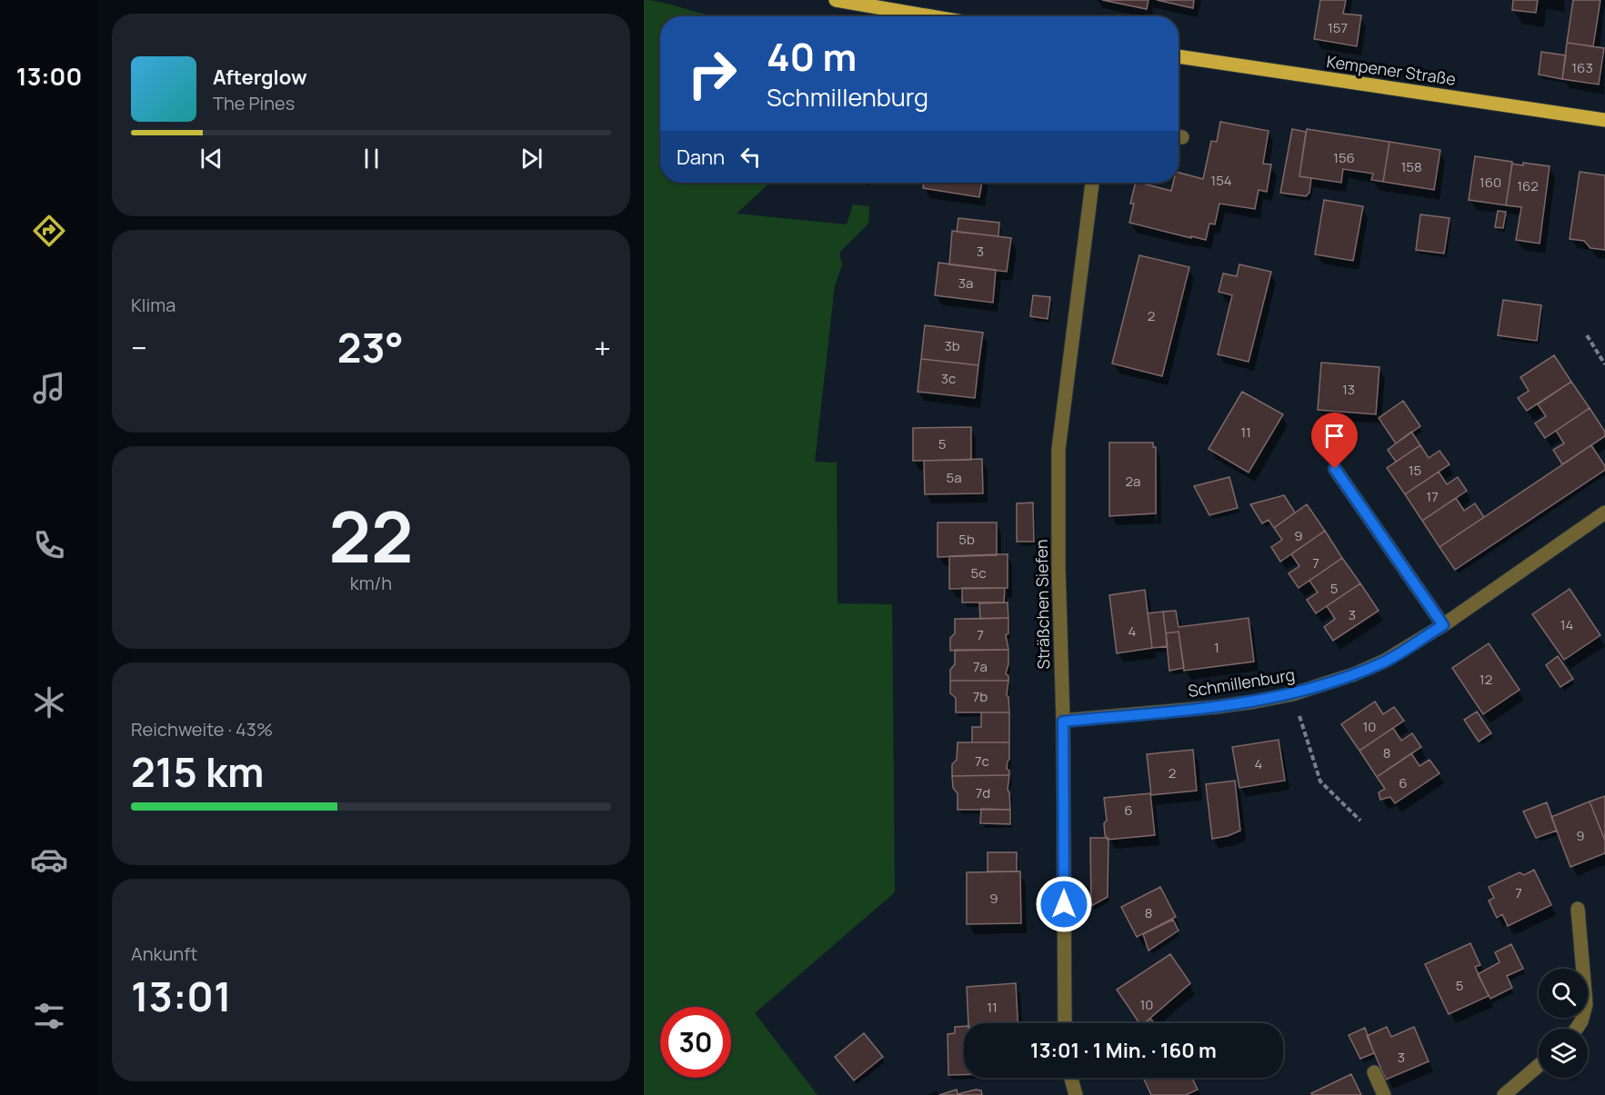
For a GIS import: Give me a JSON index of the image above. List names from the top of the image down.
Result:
{
  "streets": {
    "main road": ["Kempener Straße"],
    "street": ["Sträßchen Siefen", "Schmillenburg"]
  },
  "crossings": [
    ["Sträßchen Siefen", "Schmillenburg"]
  ],
  "house_numbers": [
    "157",
    "163",
    "156",
    "158",
    "154",
    "160",
    "162",
    "3",
    "3a",
    "2",
    "3b",
    "3c",
    "13",
    "11",
    "5",
    "15",
    "5a",
    "2a",
    "17",
    "9",
    "5b",
    "7",
    "5c",
    "5",
    "3",
    "14",
    "4",
    "7",
    "1",
    "7a",
    "12",
    "7b",
    "10",
    "8",
    "7c",
    "4",
    "2",
    "6",
    "7d",
    "6",
    "9",
    "7",
    "9",
    "8",
    "5",
    "10",
    "11",
    "3"
  ],
  "page": {
    "tabs": "13:00",
    "turn": ["40 m", "Schmillenburg"],
    "song": ["Afterglow", "The Pines"],
    "then": "Dann",
    "tile": [
      "Klima",
      ["22", "km/h"],
      ["Reichweite · 43%", "215 km"],
      ["Ankunft", "13:01"]
    ],
    "heat": ["−", "23°", "+"],
    "limit": "30",
    "trip": "13:01 · 1 Min. · 160 m"
  }
}
